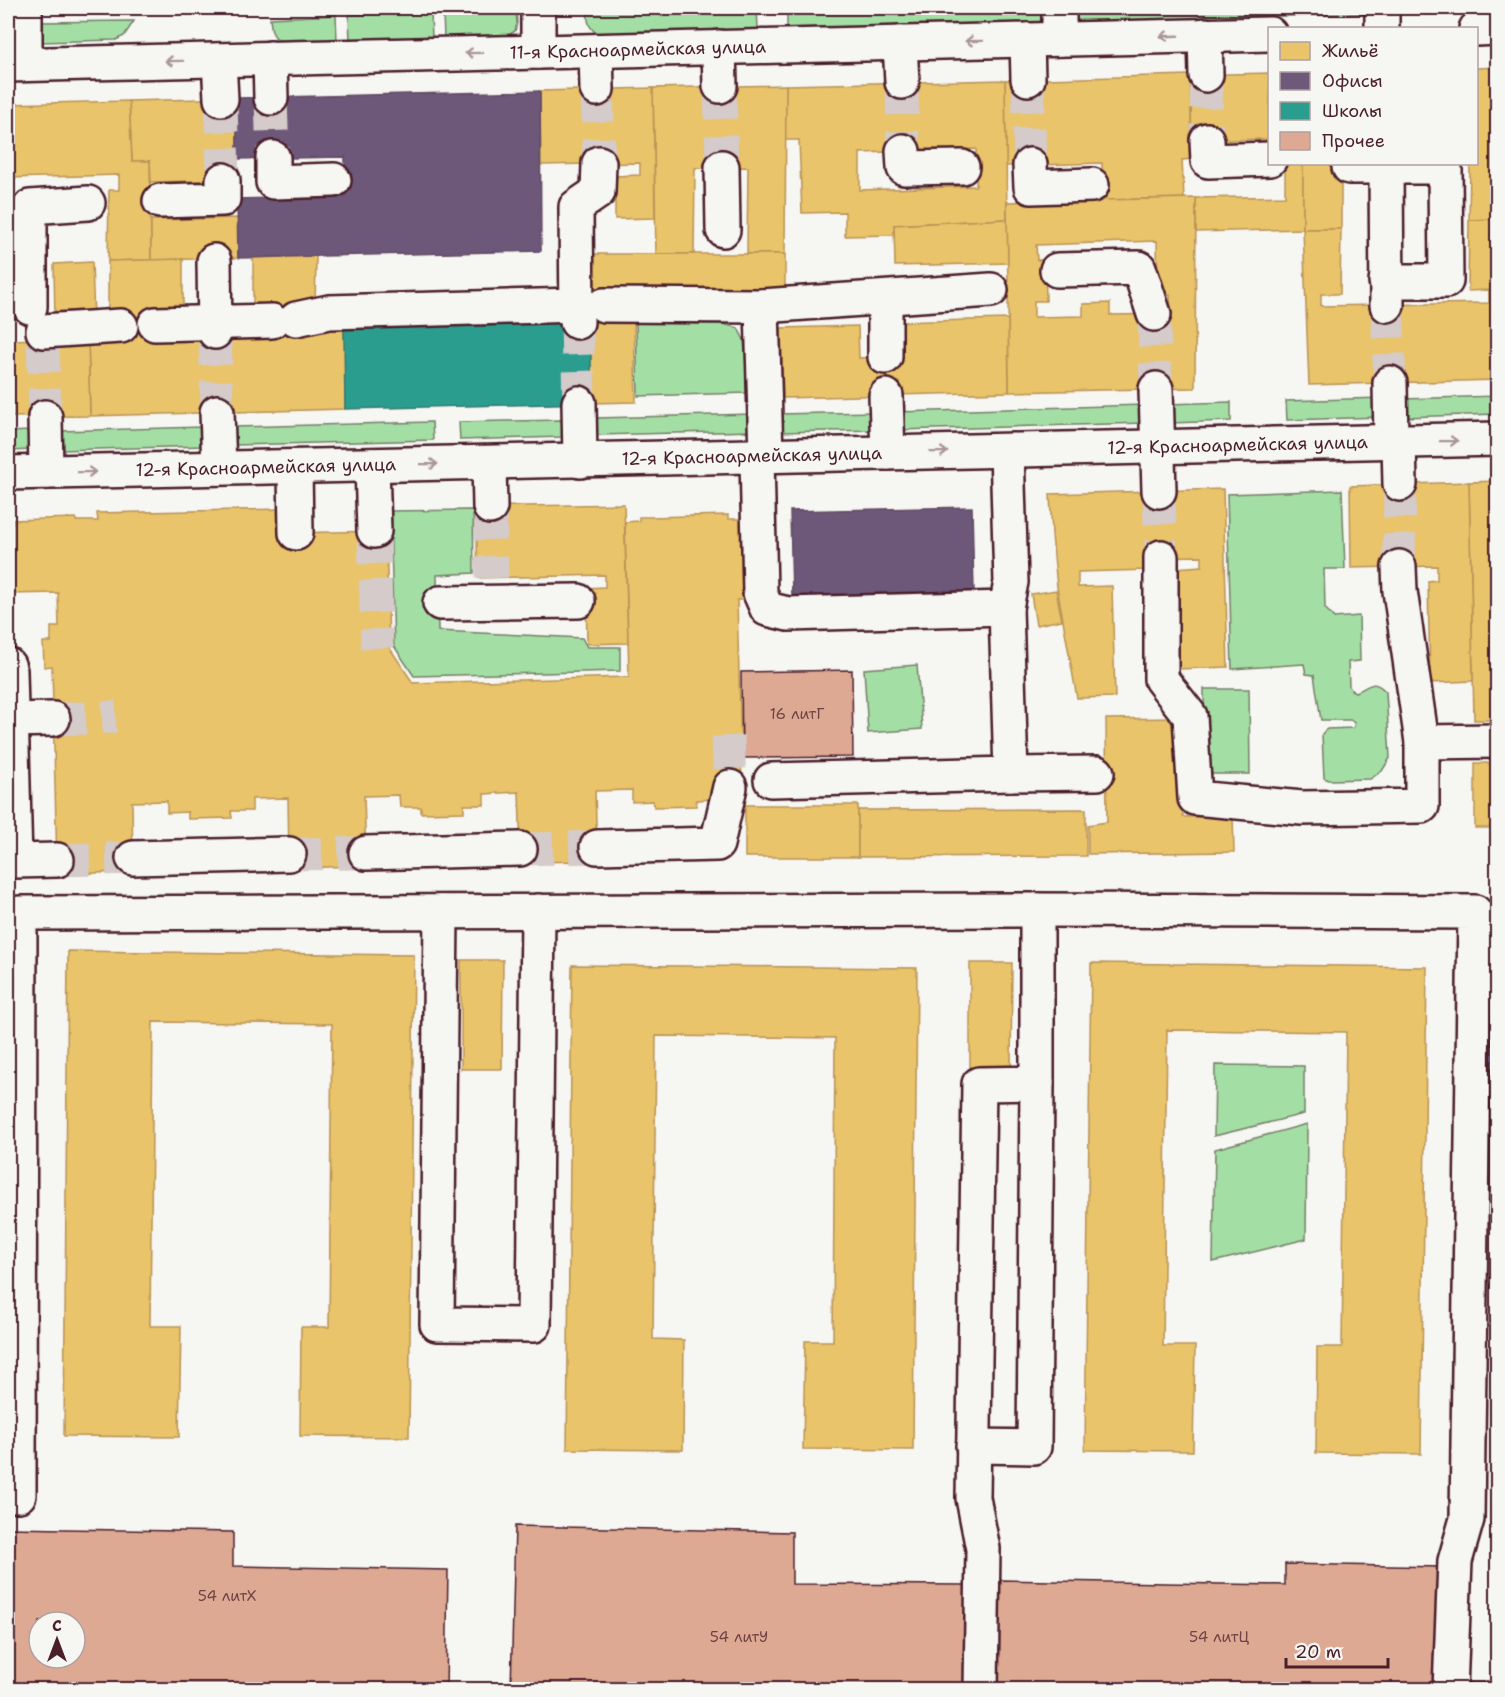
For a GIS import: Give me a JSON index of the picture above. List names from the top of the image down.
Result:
{
  "streets": {
    "street": ["11-я Красноармейская улица", "12-я Красноармейская улица"]
  },
  "house_numbers": [
    "16 литГ",
    "54 литХ",
    "54 литУ",
    "54 литЦ"
  ],
  "legend": [
    "Жильё",
    "Офисы",
    "Школы",
    "Прочее"
  ],
  "scale_bar": "20 m",
  "north": "top"
}
